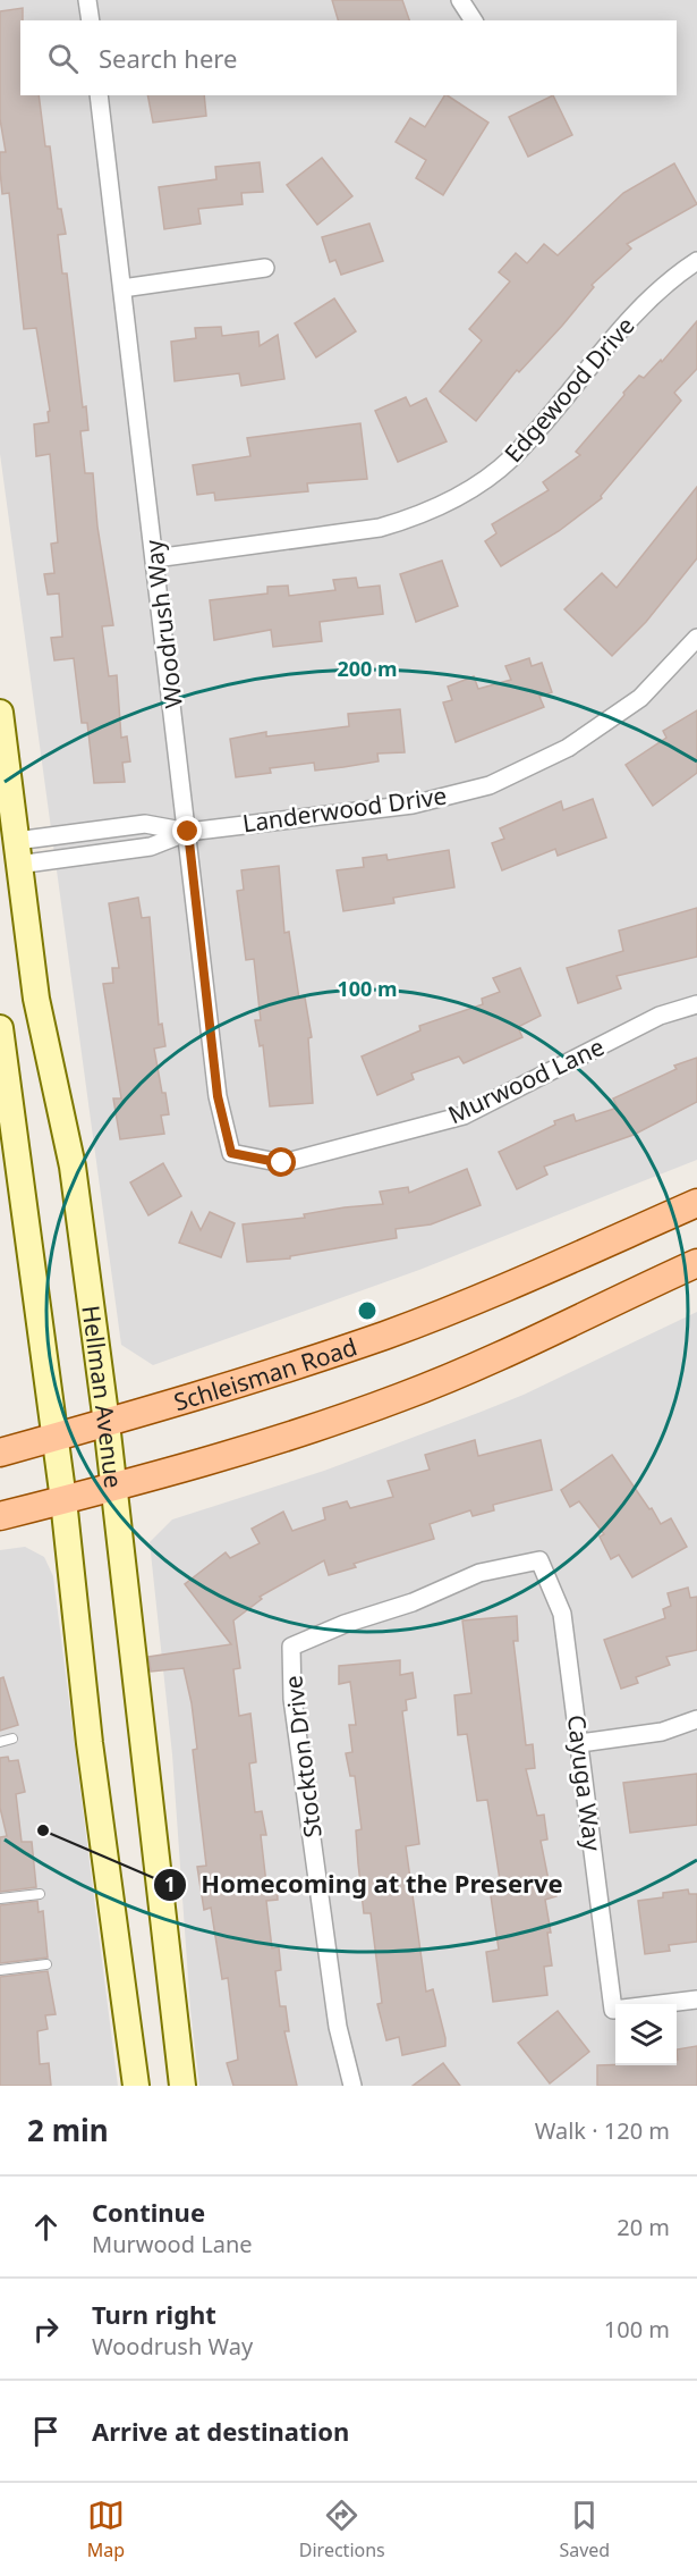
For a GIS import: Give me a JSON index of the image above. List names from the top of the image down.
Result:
{
  "streets": {
    "main road": ["Schleisman Road", "Hellman Avenue"],
    "street": [
      "Edgewood Drive",
      "Woodrush Way",
      "Landerwood Drive",
      "Murwood Lane",
      "Stockton Drive",
      "Cayuga Way"
    ]
  },
  "crossings": [
    ["Edgewood Drive", "Woodrush Way"],
    ["Woodrush Way", "Landerwood Drive"],
    ["Woodrush Way", "Murwood Lane"],
    ["Landerwood Drive", "Hellman Avenue"],
    ["Schleisman Road", "Hellman Avenue"],
    ["Stockton Drive", "Cayuga Way"]
  ],
  "places": ["Homecoming at the Preserve"],
  "page": {
    "search": "Search here",
    "heading": ["2 min", "Walk · 120 m"],
    "list": [
      ["Continue", "Murwood Lane", "20 m"],
      ["Turn right", "Woodrush Way", "100 m"],
      "Arrive at destination"
    ],
    "nav": ["Map", "Directions", "Saved"]
  },
  "rings": ["200 m", "100 m"]
}
